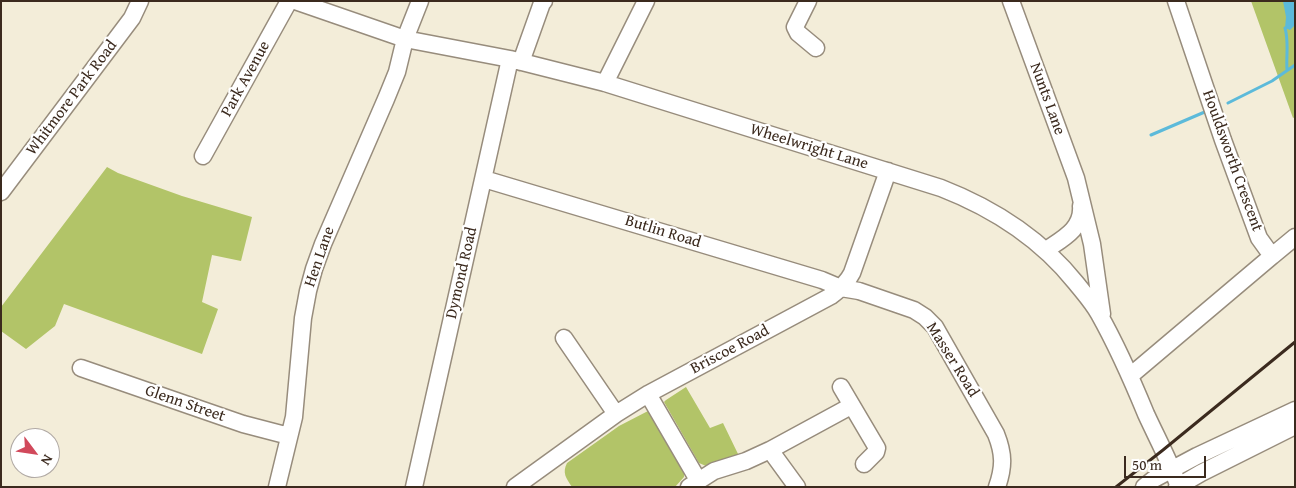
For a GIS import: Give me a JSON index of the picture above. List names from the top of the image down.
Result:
{
  "streets": {
    "street": [
      "Park Avenue",
      "Whitmore Park Road",
      "Nunts Lane",
      "Wheelwright Lane",
      "Houldsworth Crescent",
      "Butlin Road",
      "Hen Lane",
      "Dymond Road",
      "Briscoe Road",
      "Masser Road",
      "Glenn Street"
    ]
  },
  "crossings": [
    ["Nunts Lane", "Wheelwright Lane"],
    ["Wheelwright Lane", "Hen Lane"],
    ["Wheelwright Lane", "Dymond Road"],
    ["Wheelwright Lane", "Briscoe Road"],
    ["Butlin Road", "Dymond Road"],
    ["Butlin Road", "Briscoe Road"],
    ["Butlin Road", "Masser Road"],
    ["Hen Lane", "Glenn Street"],
    ["Briscoe Road", "Masser Road"]
  ],
  "scale_bar": "50 m",
  "north": "bottom right"
}
